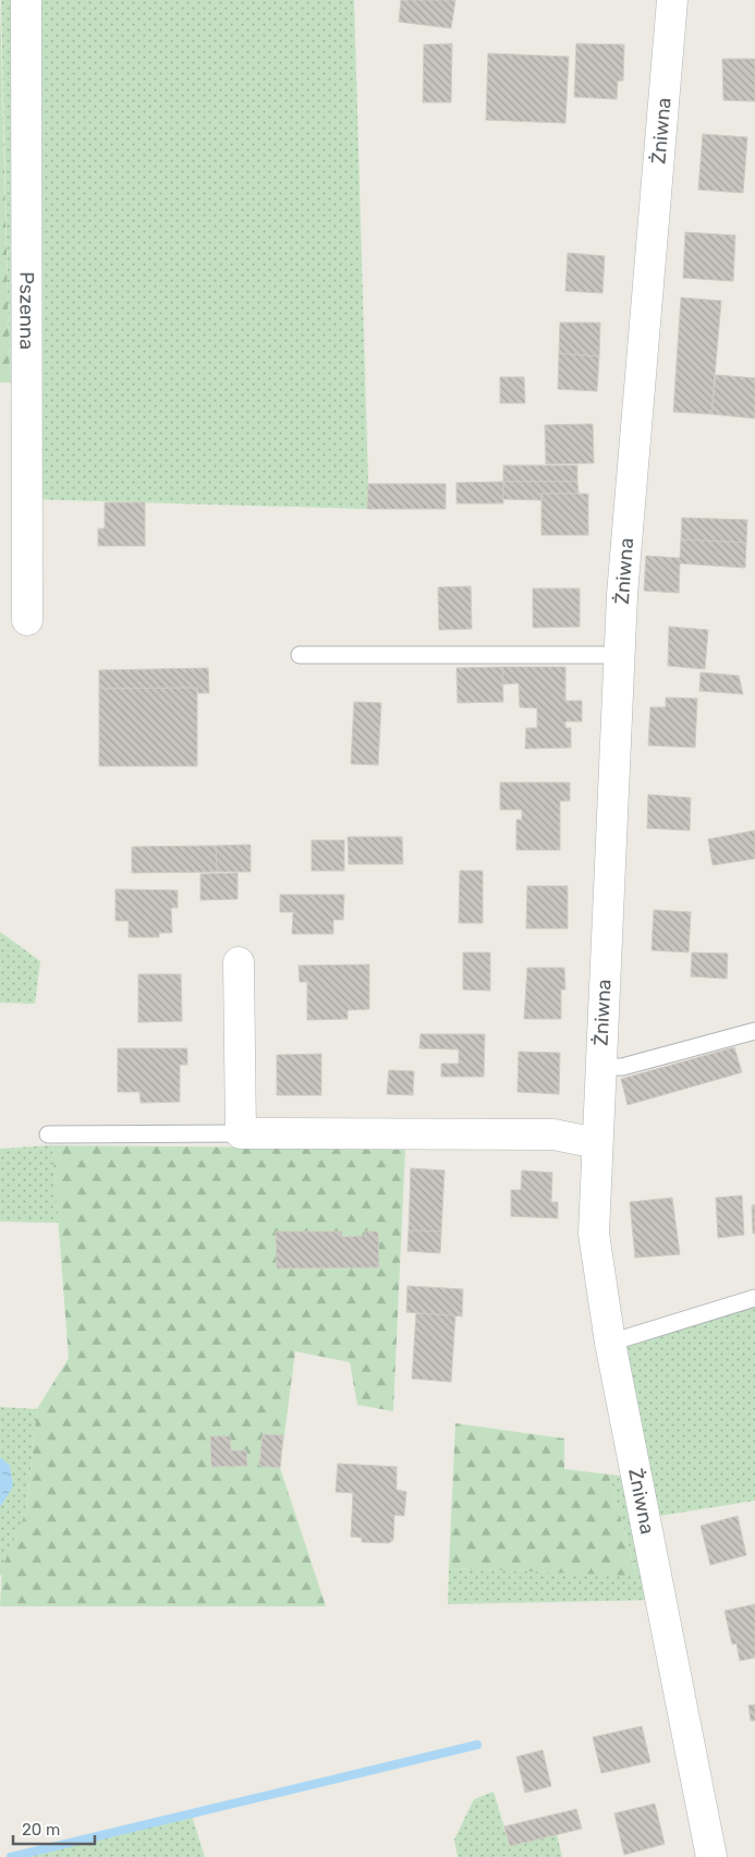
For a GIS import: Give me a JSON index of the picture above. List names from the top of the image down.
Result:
{
  "streets": {
    "street": ["Żniwna", "Pszenna"]
  },
  "scale_bar": "20 m"
}
